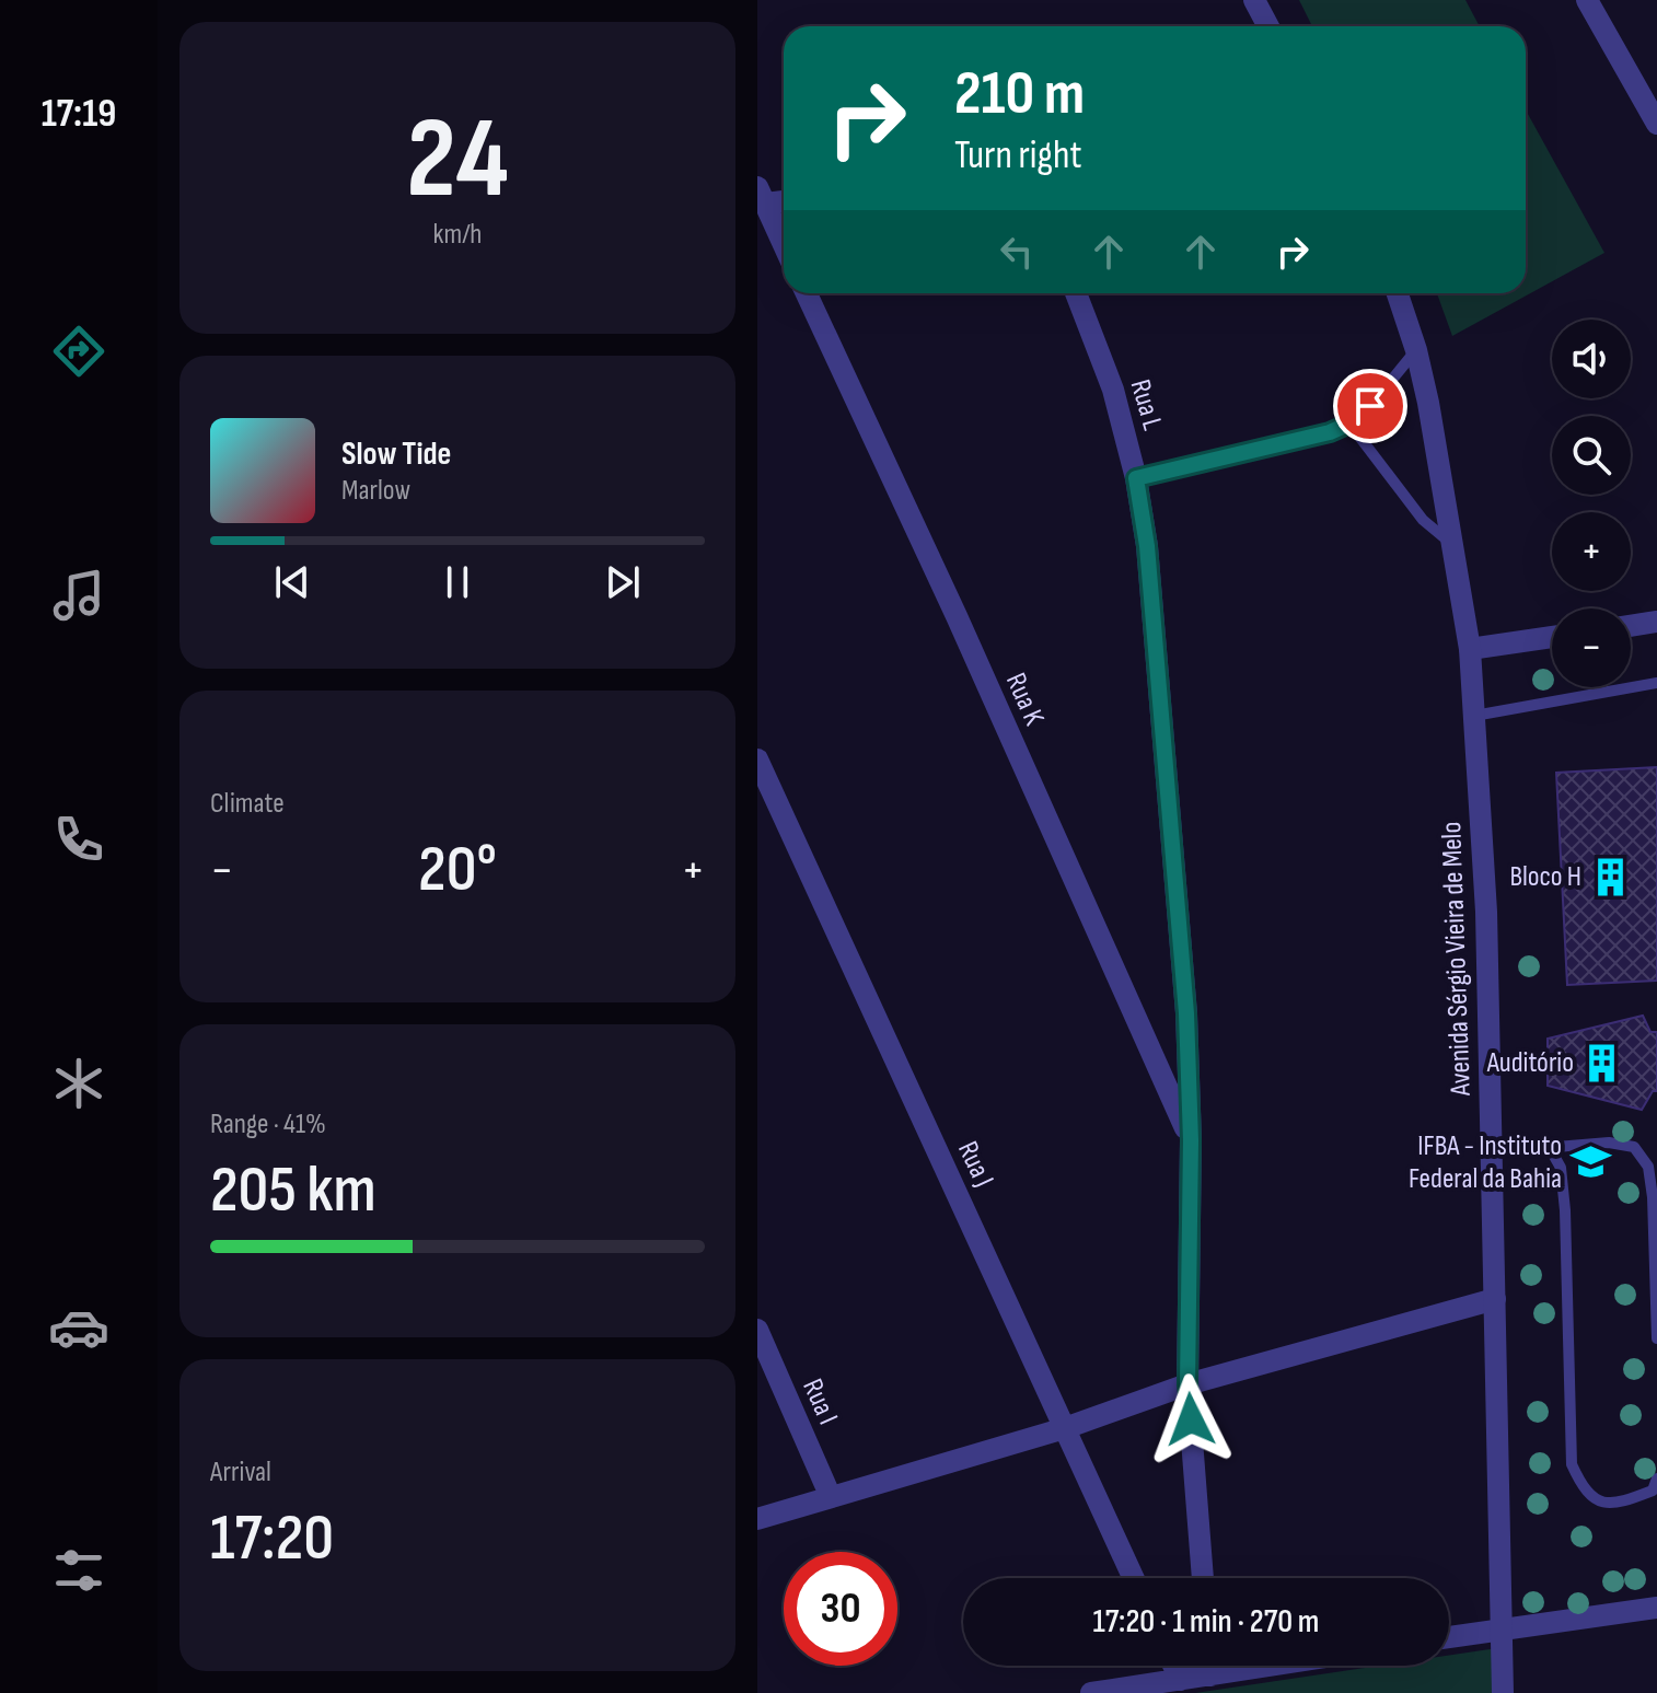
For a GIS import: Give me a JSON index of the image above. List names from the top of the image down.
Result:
{
  "streets": {
    "street": [
      "Rua L",
      "Rua K",
      "Avenida Sérgio Vieira de Melo",
      "Rua J",
      "Rua I"
    ]
  },
  "crossings": [
    ["Rua L", "Rua K"]
  ],
  "places": {
    "building": ["Bloco H", "Auditório"],
    "school or university": ["IFBA - Instituto Federal da Bahia"]
  },
  "page": {
    "tabs": "17:19",
    "tile": [
      ["24", "km/h"],
      "Climate",
      ["Range · 41%", "205 km"],
      ["Arrival", "17:20"]
    ],
    "turn": ["210 m", "Turn right"],
    "map_buttons": ["+", "−"],
    "song": ["Slow Tide", "Marlow"],
    "heat": ["−", "20°", "+"],
    "limit": "30",
    "trip": "17:20 · 1 min · 270 m"
  }
}
